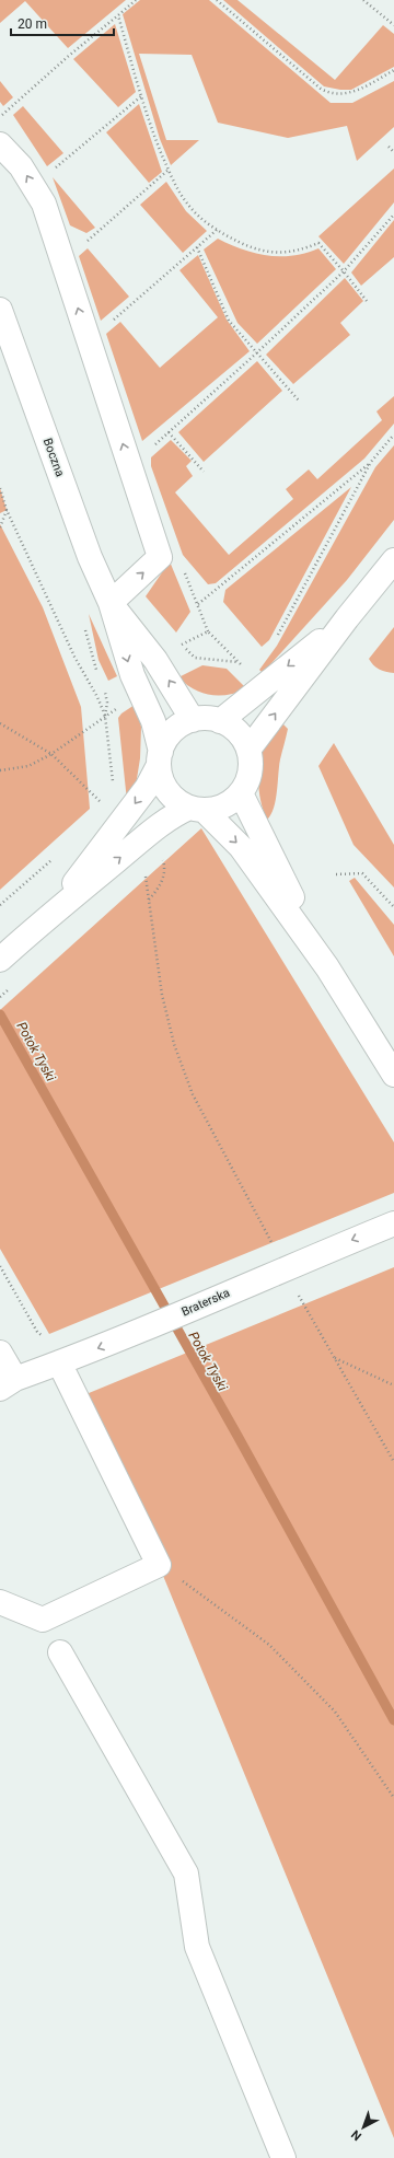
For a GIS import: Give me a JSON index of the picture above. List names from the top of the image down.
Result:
{
  "streets": {
    "street": ["Boczna", "Braterska"]
  },
  "one_way": ["Braterska"],
  "water": ["Potok Tyski"],
  "scale_bar": "20 m",
  "north": "bottom left"
}
